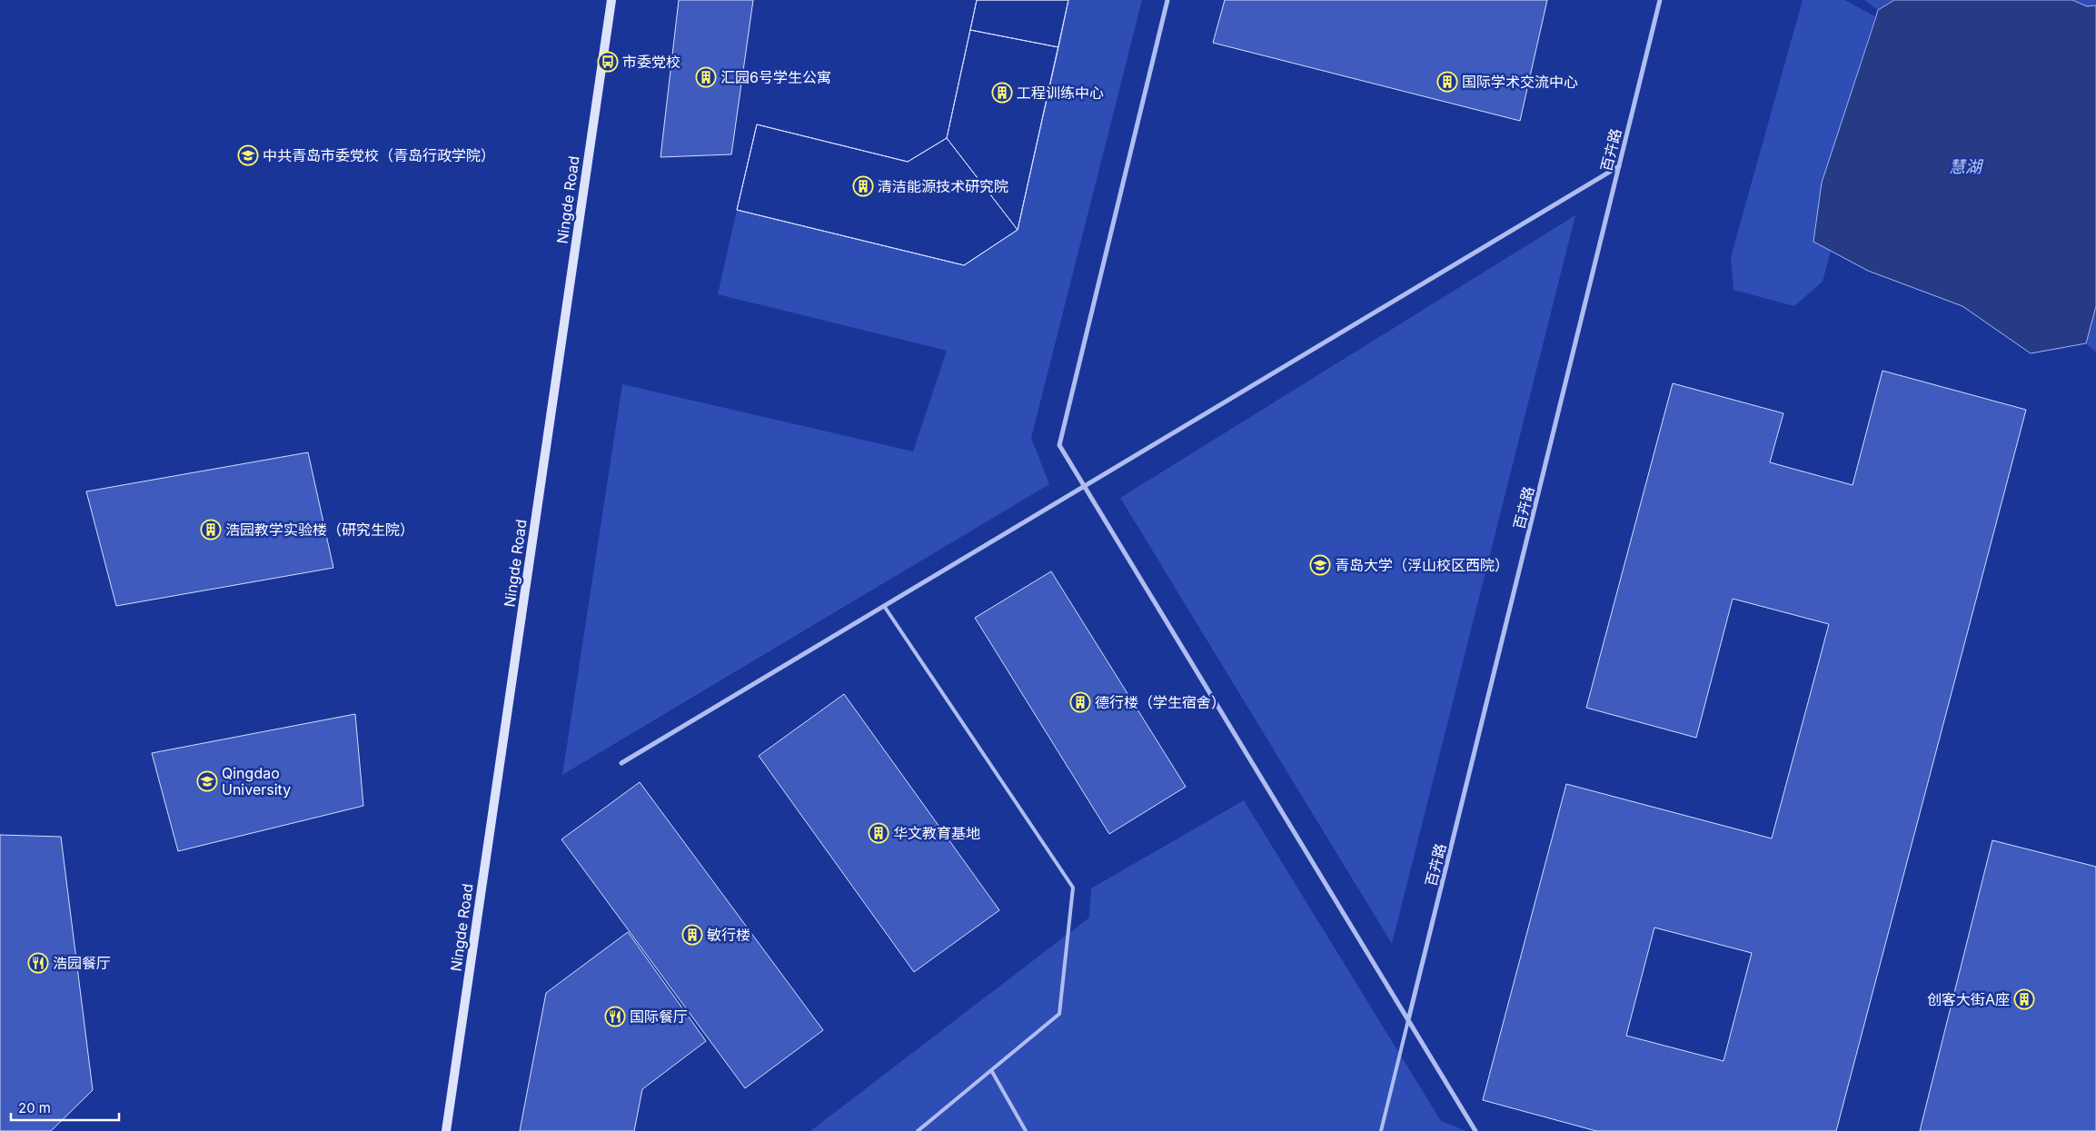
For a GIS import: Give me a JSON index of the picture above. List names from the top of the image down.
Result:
{
  "streets": {
    "street": ["百卉路", "Ningde Road"]
  },
  "water": ["慧湖"],
  "places": {
    "bus stop": ["市委党校"],
    "building": [
      "汇园6号学生公寓",
      "国际学术交流中心",
      "工程训练中心",
      "清洁能源技术研究院",
      "浩园教学实验楼（研究生院）",
      "德行楼（学生宿舍）",
      "华文教育基地",
      "敏行楼",
      "创客大街A座"
    ],
    "school or university": ["中共青岛市委党校（青岛行政学院）", "青岛大学（浮山校区西院）", "Qingdao University"],
    "restaurant": ["浩园餐厅", "国际餐厅"]
  },
  "scale_bar": "20 m"
}
